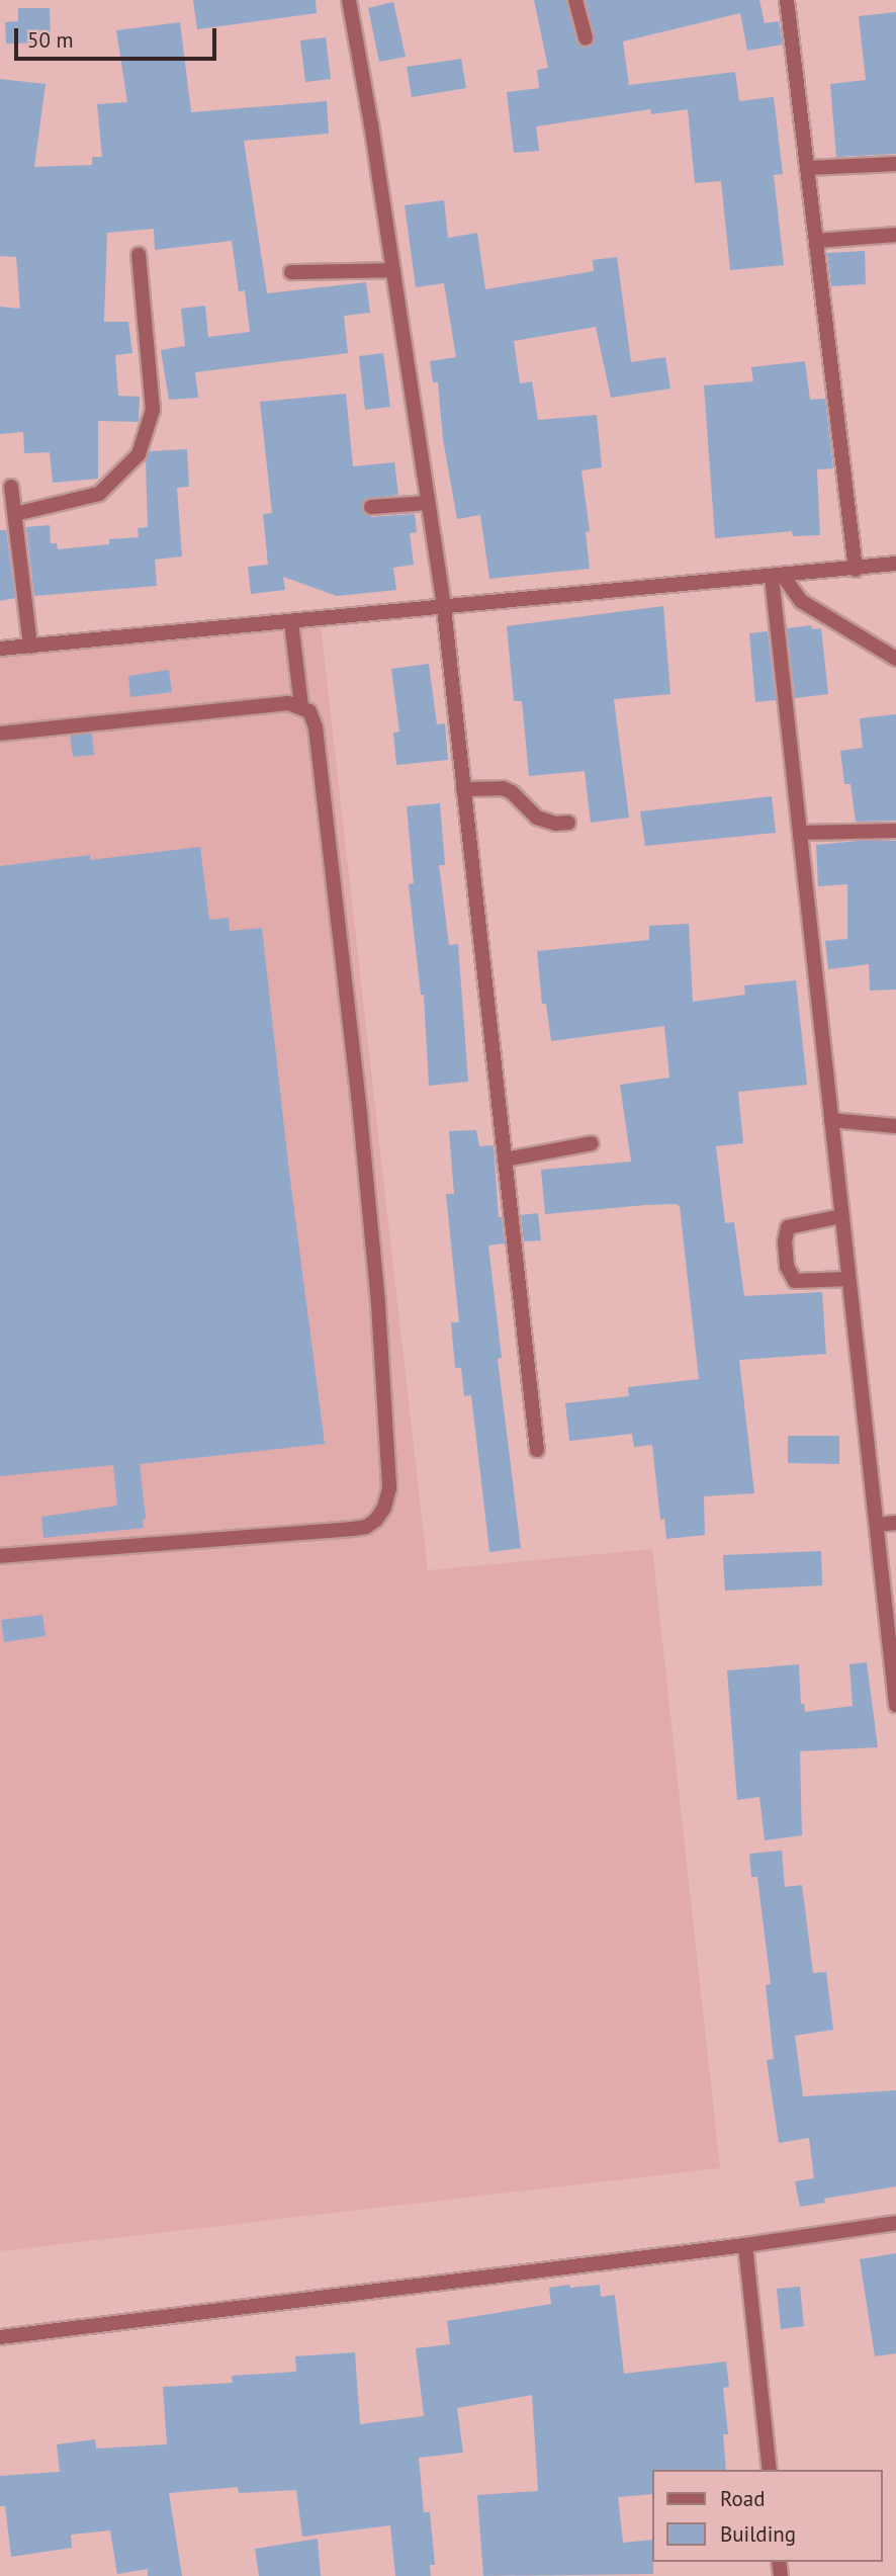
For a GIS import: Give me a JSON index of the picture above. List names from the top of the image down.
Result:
{
  "legend": ["Road", "Building"],
  "scale_bar": "50 m"
}
